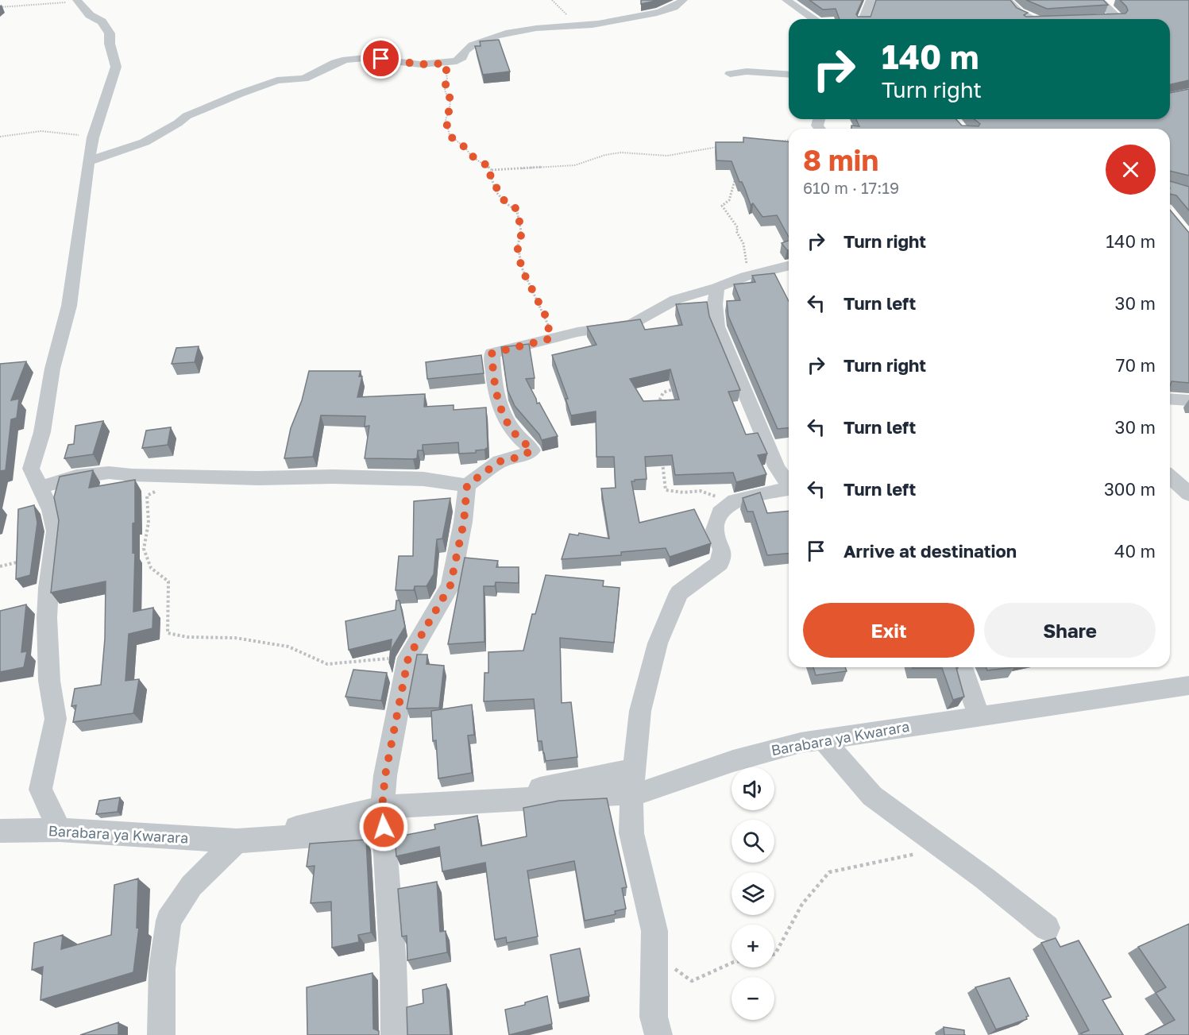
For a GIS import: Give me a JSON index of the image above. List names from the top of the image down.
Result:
{
  "streets": {
    "street": ["Barabara ya Kwarara"]
  },
  "page": {
    "turn": ["140 m", "Turn right"],
    "heading": ["8 min", "610 m · 17:19"],
    "list": [
      {
        "name": "Turn right",
        "value": "140 m"
      },
      {
        "name": "Turn left",
        "value": "30 m"
      },
      {
        "name": "Turn right",
        "value": "70 m"
      },
      {
        "name": "Turn left",
        "value": "30 m"
      },
      {
        "name": "Turn left",
        "value": "300 m"
      },
      {
        "name": "Arrive at destination",
        "value": "40 m"
      }
    ],
    "buttons": ["Exit", "Share"],
    "map_buttons": ["+", "−"]
  }
}
